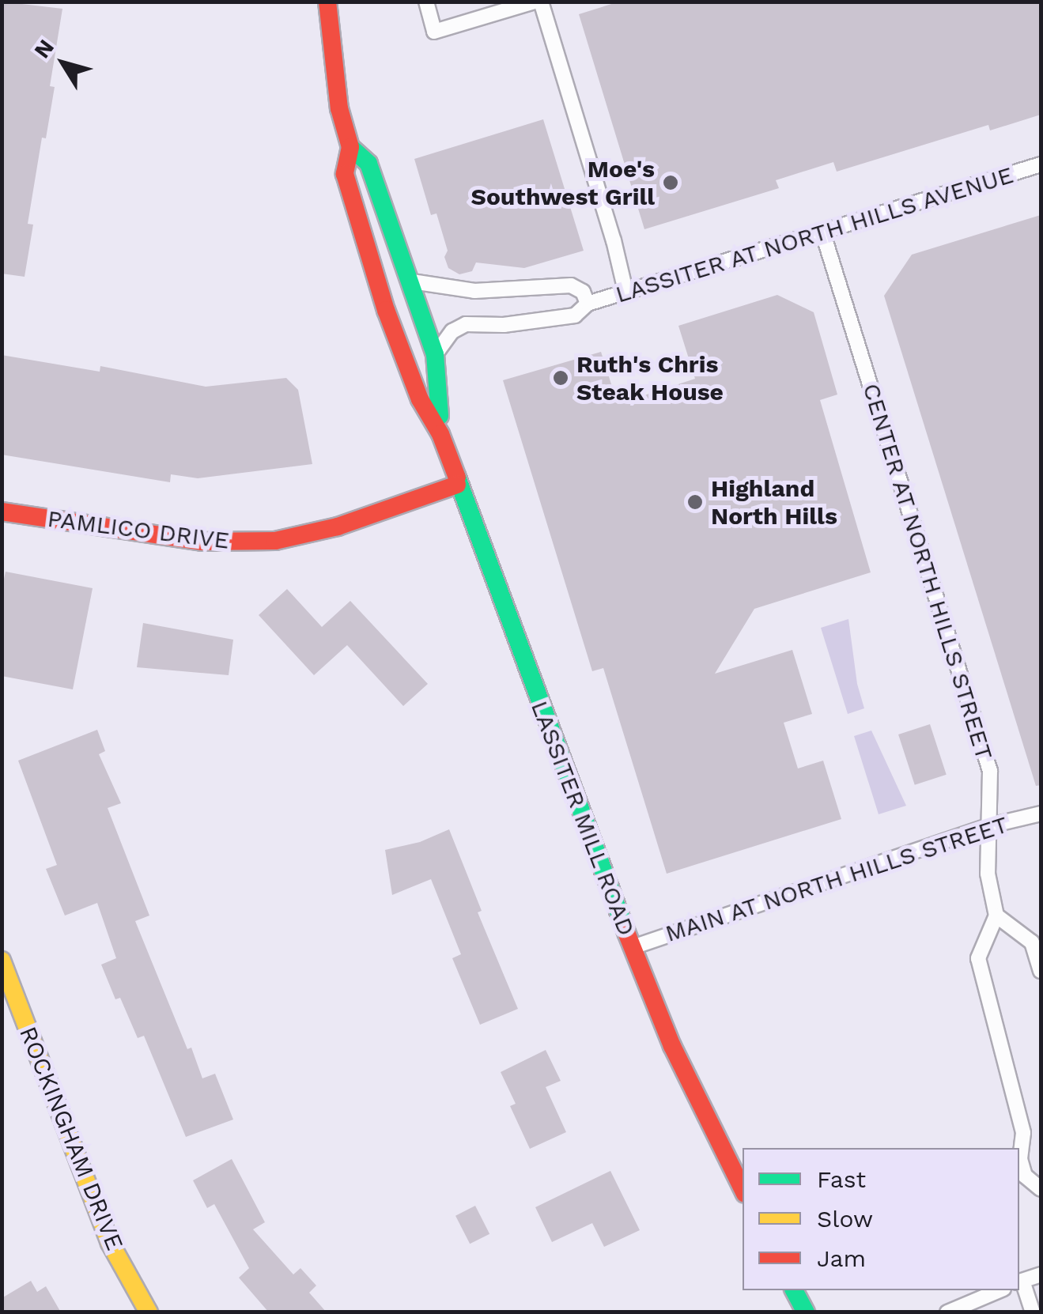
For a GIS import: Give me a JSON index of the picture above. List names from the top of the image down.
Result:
{
  "streets": {
    "main road": ["PAMLICO DRIVE", "LASSITER MILL ROAD", "ROCKINGHAM DRIVE"],
    "lane": ["LASSITER AT NORTH HILLS AVENUE", "CENTER AT NORTH HILLS STREET", "MAIN AT NORTH HILLS STREET"]
  },
  "crossings": [
    ["LASSITER AT NORTH HILLS AVENUE", "CENTER AT NORTH HILLS STREET"],
    ["LASSITER AT NORTH HILLS AVENUE", "LASSITER MILL ROAD"],
    ["PAMLICO DRIVE", "LASSITER MILL ROAD"],
    ["CENTER AT NORTH HILLS STREET", "MAIN AT NORTH HILLS STREET"],
    ["LASSITER MILL ROAD", "MAIN AT NORTH HILLS STREET"]
  ],
  "places": ["Moe's Southwest Grill", "Ruth's Chris Steak House", "Highland North Hills"],
  "legend": ["Fast", "Slow", "Jam"],
  "north": "top left"
}
